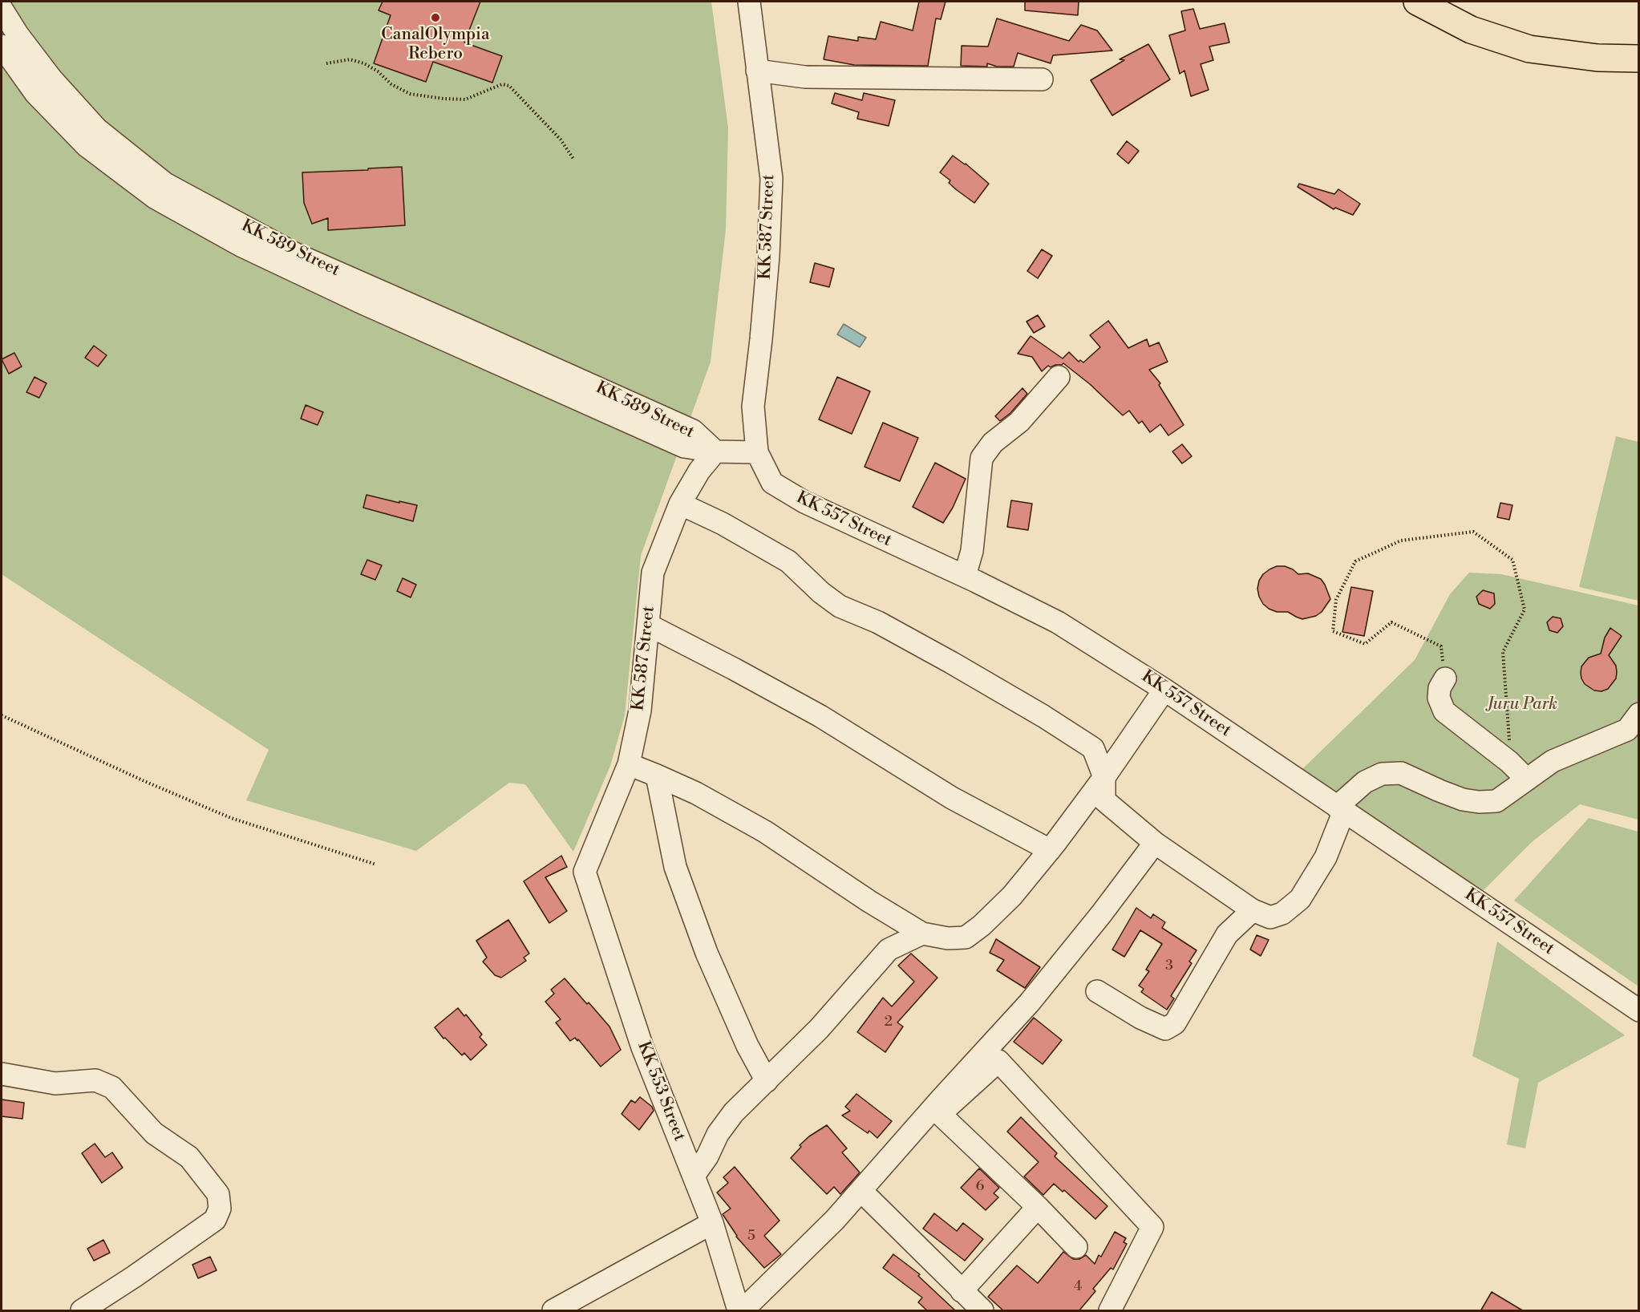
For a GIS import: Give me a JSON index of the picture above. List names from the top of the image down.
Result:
{
  "streets": {
    "street": [
      "KK 587 Street",
      "KK 589 Street",
      "KK 557 Street",
      "KK 553 Street"
    ]
  },
  "crossings": [
    ["KK 587 Street", "KK 589 Street"],
    ["KK 587 Street", "KK 557 Street"],
    ["KK 587 Street", "KK 553 Street"]
  ],
  "parks": ["Juru Park"],
  "places": ["CanalOlympia Rebero"],
  "house_numbers": [
    "3",
    "2",
    "6",
    "5",
    "4"
  ]
}
